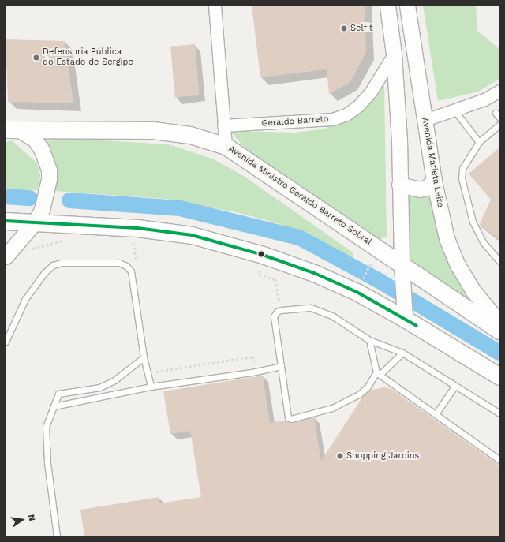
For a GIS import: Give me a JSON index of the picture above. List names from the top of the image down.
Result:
{
  "streets": {
    "main road": ["Avenida Ministro Geraldo Barreto Sobral"],
    "street": ["Geraldo Barreto", "Avenida Marieta Leite"]
  },
  "places": ["Selfit", "Defensoria Pública do Estado de Sergipe", "Shopping Jardins"],
  "north": "right"
}
